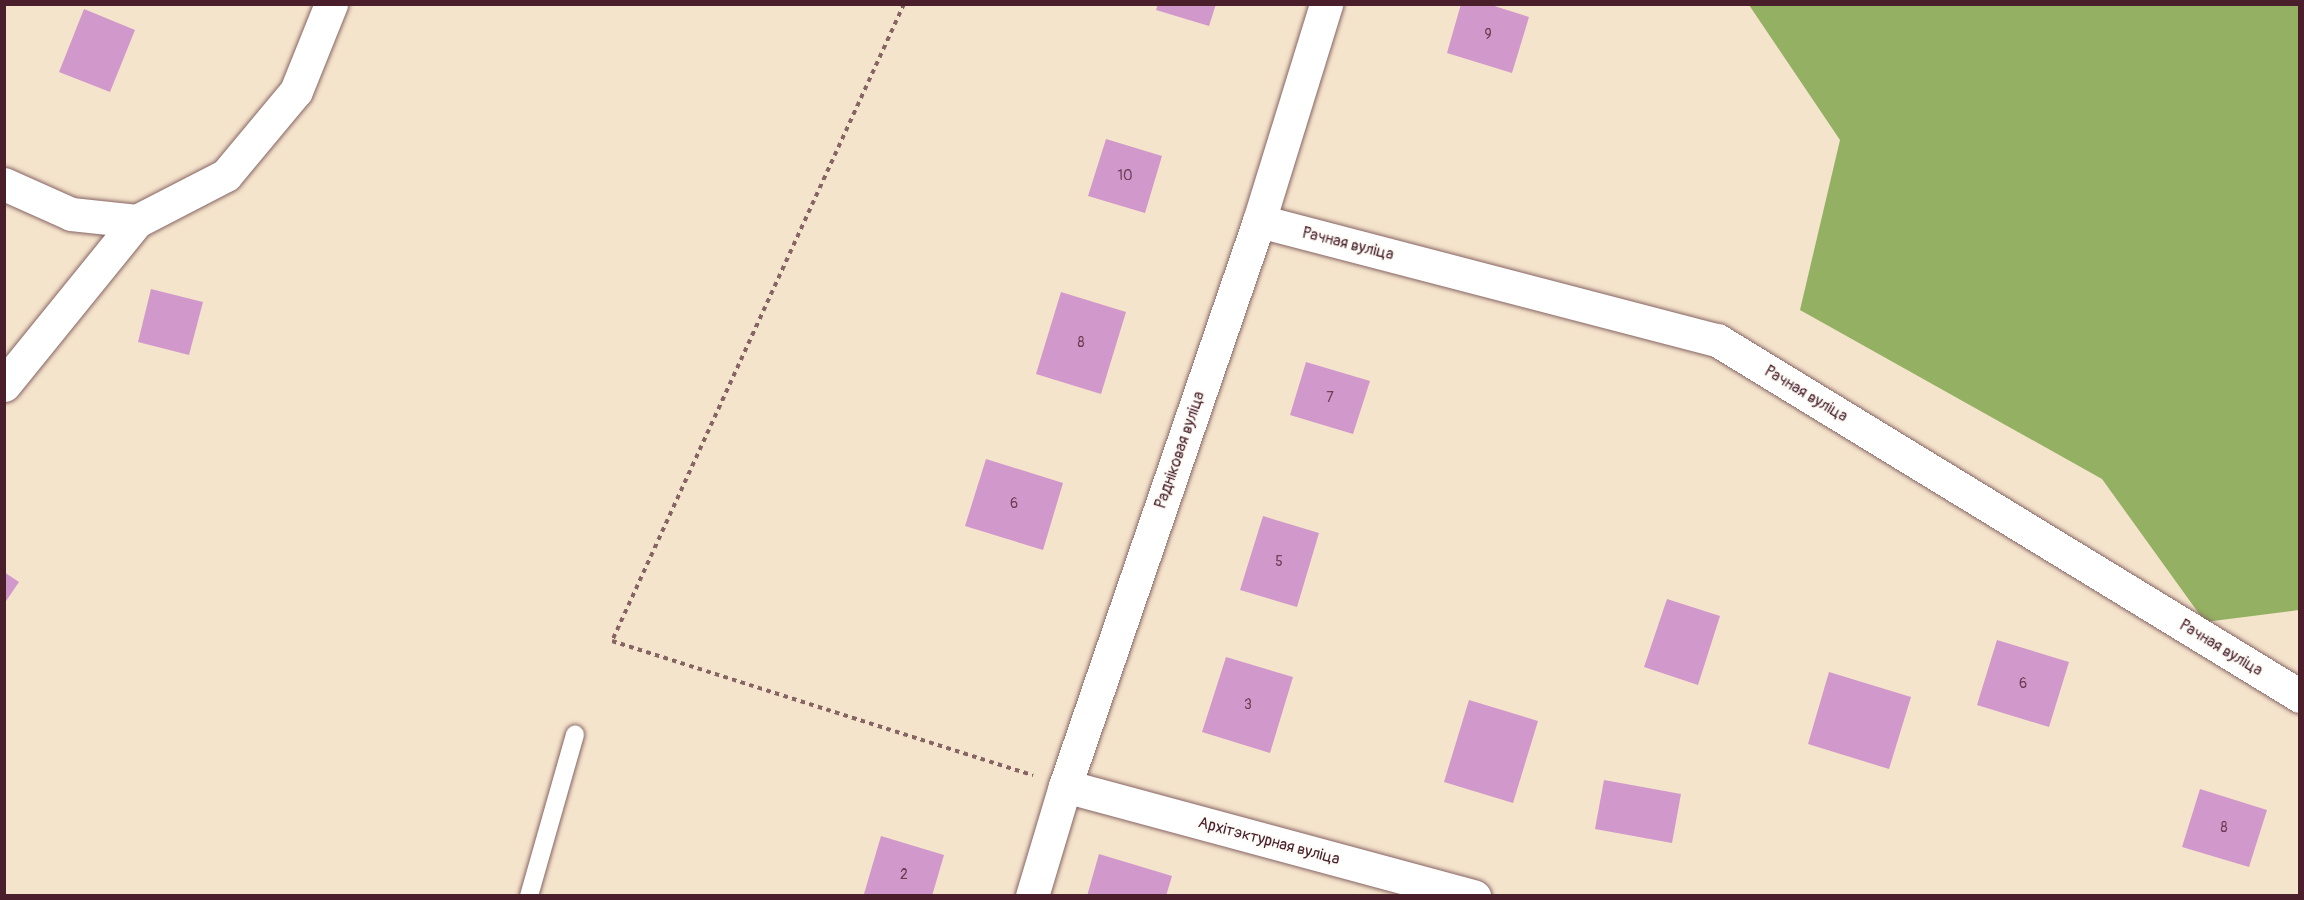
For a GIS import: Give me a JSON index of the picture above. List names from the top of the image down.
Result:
{
  "streets": {
    "street": ["Рачная вуліца", "Радніковая вуліца", "Архітэктурная вуліца"]
  },
  "crossings": [
    ["Рачная вуліца", "Радніковая вуліца"],
    ["Радніковая вуліца", "Архітэктурная вуліца"]
  ],
  "house_numbers": [
    "9",
    "10",
    "8",
    "7",
    "6",
    "5",
    "6",
    "3",
    "8",
    "2"
  ]
}
